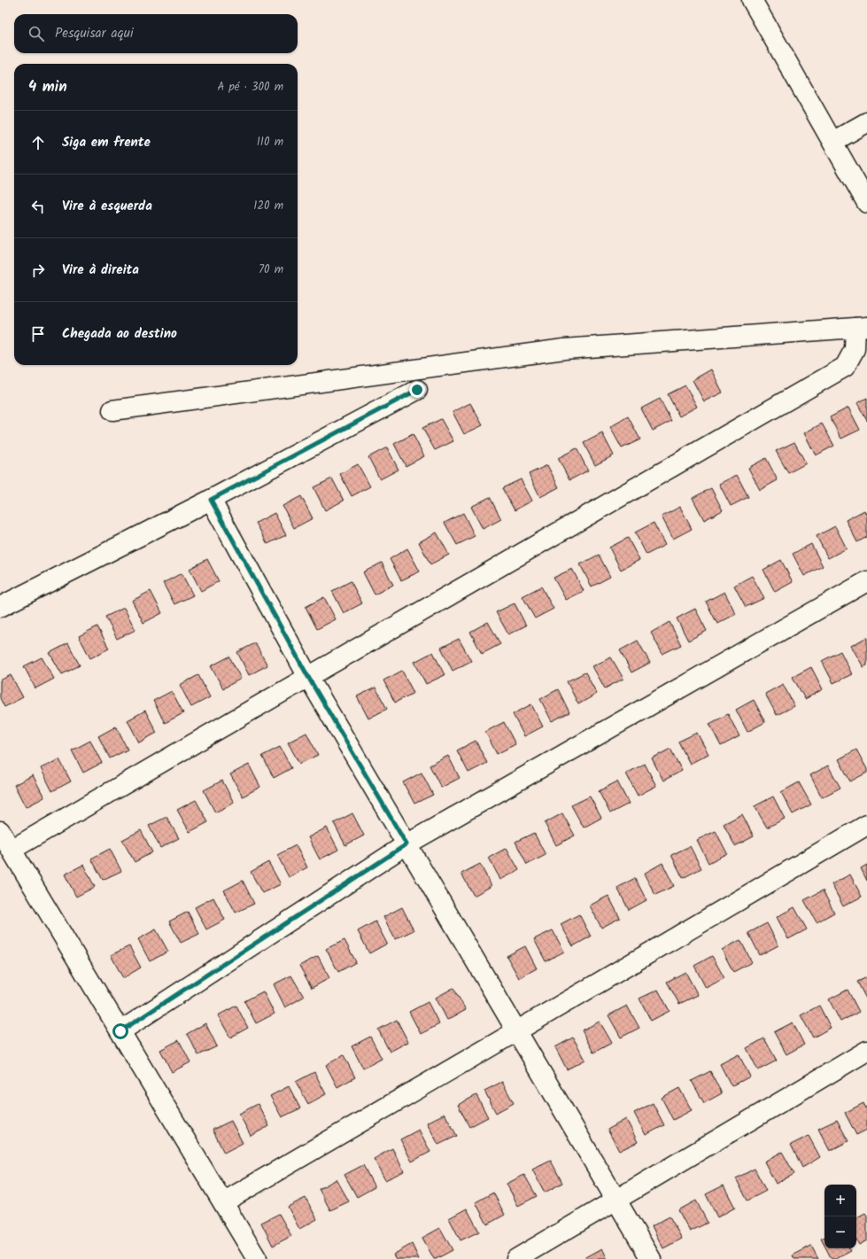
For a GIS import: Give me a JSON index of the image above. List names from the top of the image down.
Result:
{
  "page": {
    "search": "Pesquisar aqui",
    "heading": ["4 min", "A pé · 300 m"],
    "list": [
      ["Siga em frente", "110 m"],
      ["Vire à esquerda", "120 m"],
      ["Vire à direita", "70 m"],
      "Chegada ao destino"
    ],
    "map_buttons": ["+", "−"]
  }
}
